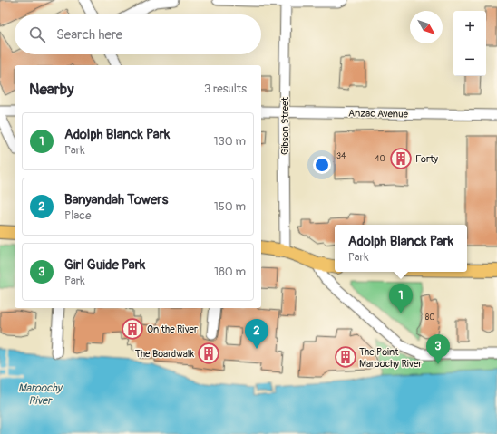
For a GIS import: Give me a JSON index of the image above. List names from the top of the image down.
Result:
{
  "streets": {
    "street": ["Anzac Avenue", "Gibson Street"]
  },
  "crossings": [
    ["Anzac Avenue", "Gibson Street"]
  ],
  "water": ["Maroochy River"],
  "places": {
    "building": [
      "Forty",
      "On the River",
      "The Boardwalk",
      "The Point Maroochy River"
    ]
  },
  "house_numbers": ["34", "40", "80"],
  "north": "bottom right",
  "page": {
    "map_buttons": ["+", "−"],
    "search": "Search here",
    "heading": ["Nearby", "3 results"],
    "list": [
      {
        "mark": "1",
        "name": "Adolph Blanck Park",
        "note": "Park",
        "value": "130 m"
      },
      {
        "mark": "2",
        "name": "Banyandah Towers",
        "note": "Place",
        "value": "150 m"
      },
      {
        "mark": "3",
        "name": "Girl Guide Park",
        "note": "Park",
        "value": "180 m"
      }
    ],
    "popup": ["Adolph Blanck Park", "Park"],
    "pins": ["1", "2", "3"]
  }
}
